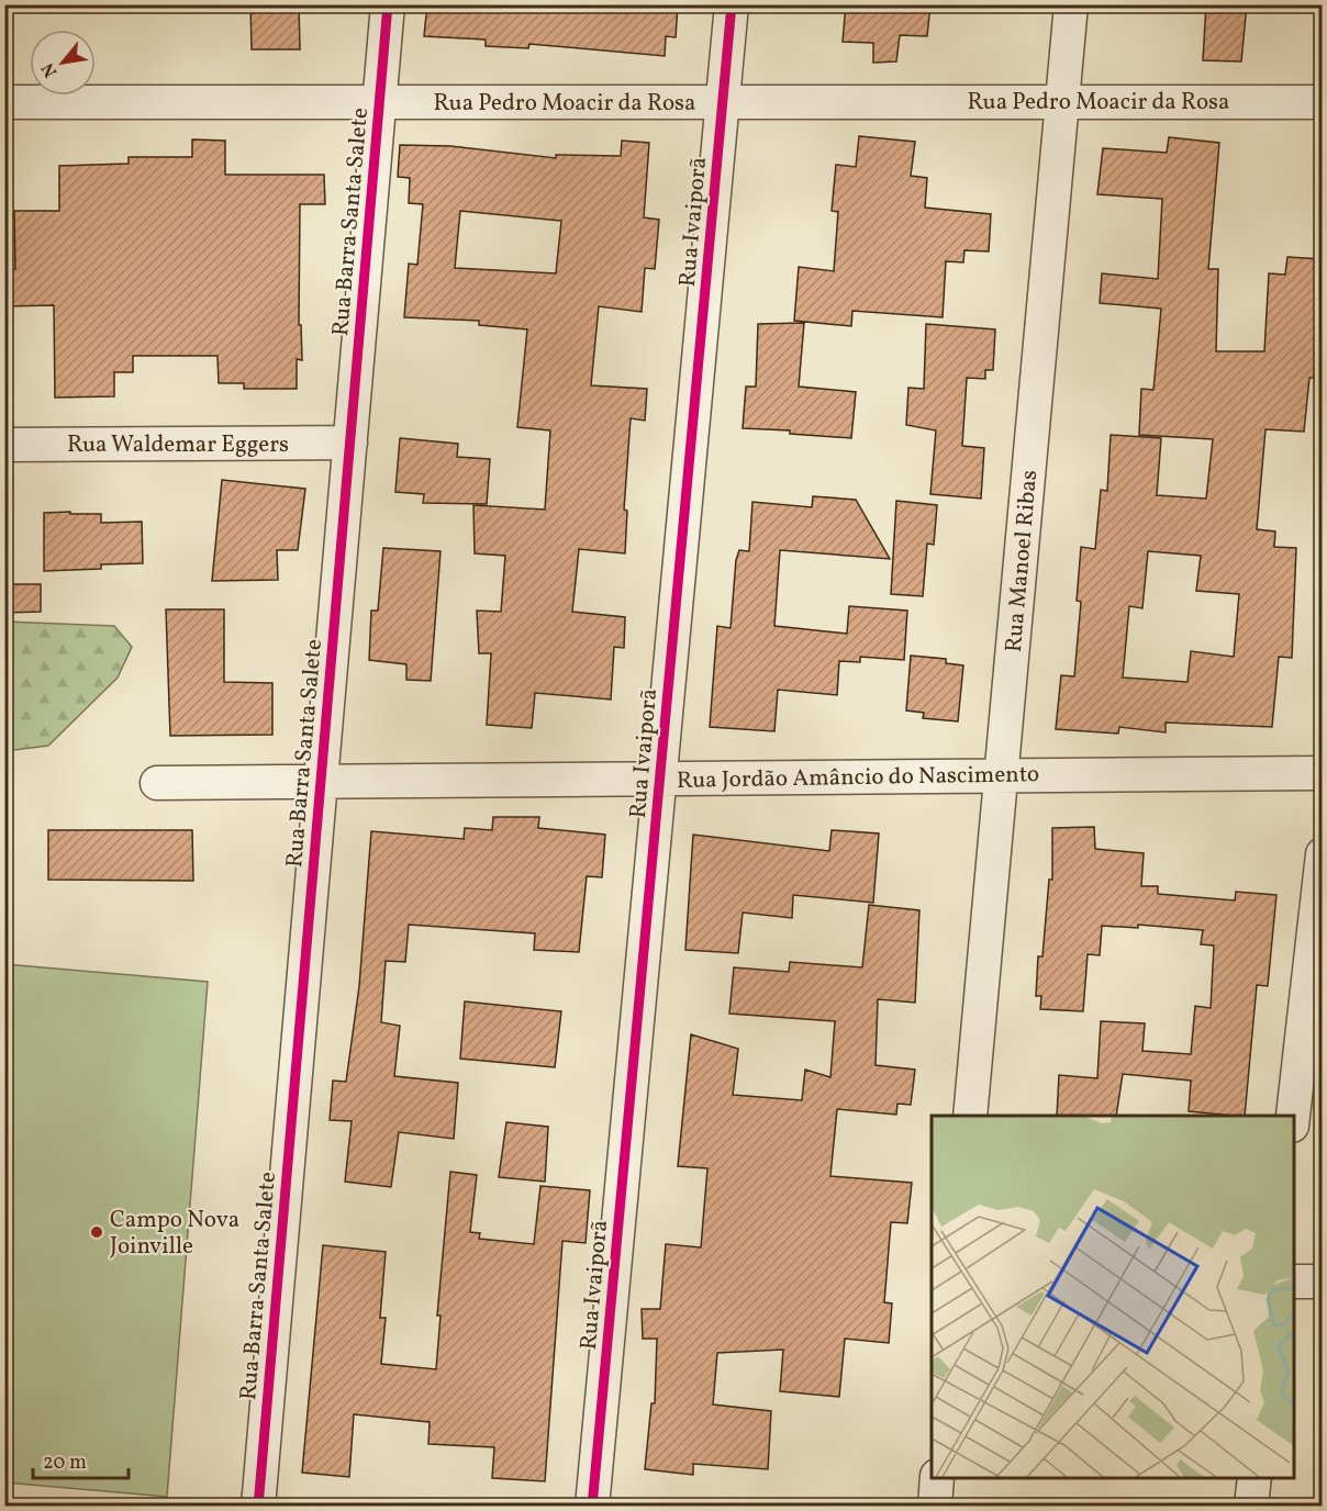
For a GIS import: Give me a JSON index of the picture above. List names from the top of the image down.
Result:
{
  "streets": {
    "street": [
      "Rua Pedro Moacir da Rosa",
      "Rua Barra Santa Salete",
      "Rua Ivaiporã",
      "Rua Waldemar Eggers",
      "Rua Manoel Ribas",
      "Rua Jordão Amâncio do Nascimento"
    ]
  },
  "crossings": [
    ["Rua Pedro Moacir da Rosa", "Rua Barra Santa Salete"],
    ["Rua Pedro Moacir da Rosa", "Rua Ivaiporã"],
    ["Rua Pedro Moacir da Rosa", "Rua Manoel Ribas"],
    ["Rua Barra Santa Salete", "Rua Waldemar Eggers"],
    ["Rua Barra Santa Salete", "Rua Jordão Amâncio do Nascimento"],
    ["Rua Ivaiporã", "Rua Jordão Amâncio do Nascimento"],
    ["Rua Manoel Ribas", "Rua Jordão Amâncio do Nascimento"]
  ],
  "places": ["Campo Nova Joinville"],
  "scale_bar": "20 m",
  "north": "bottom left"
}
